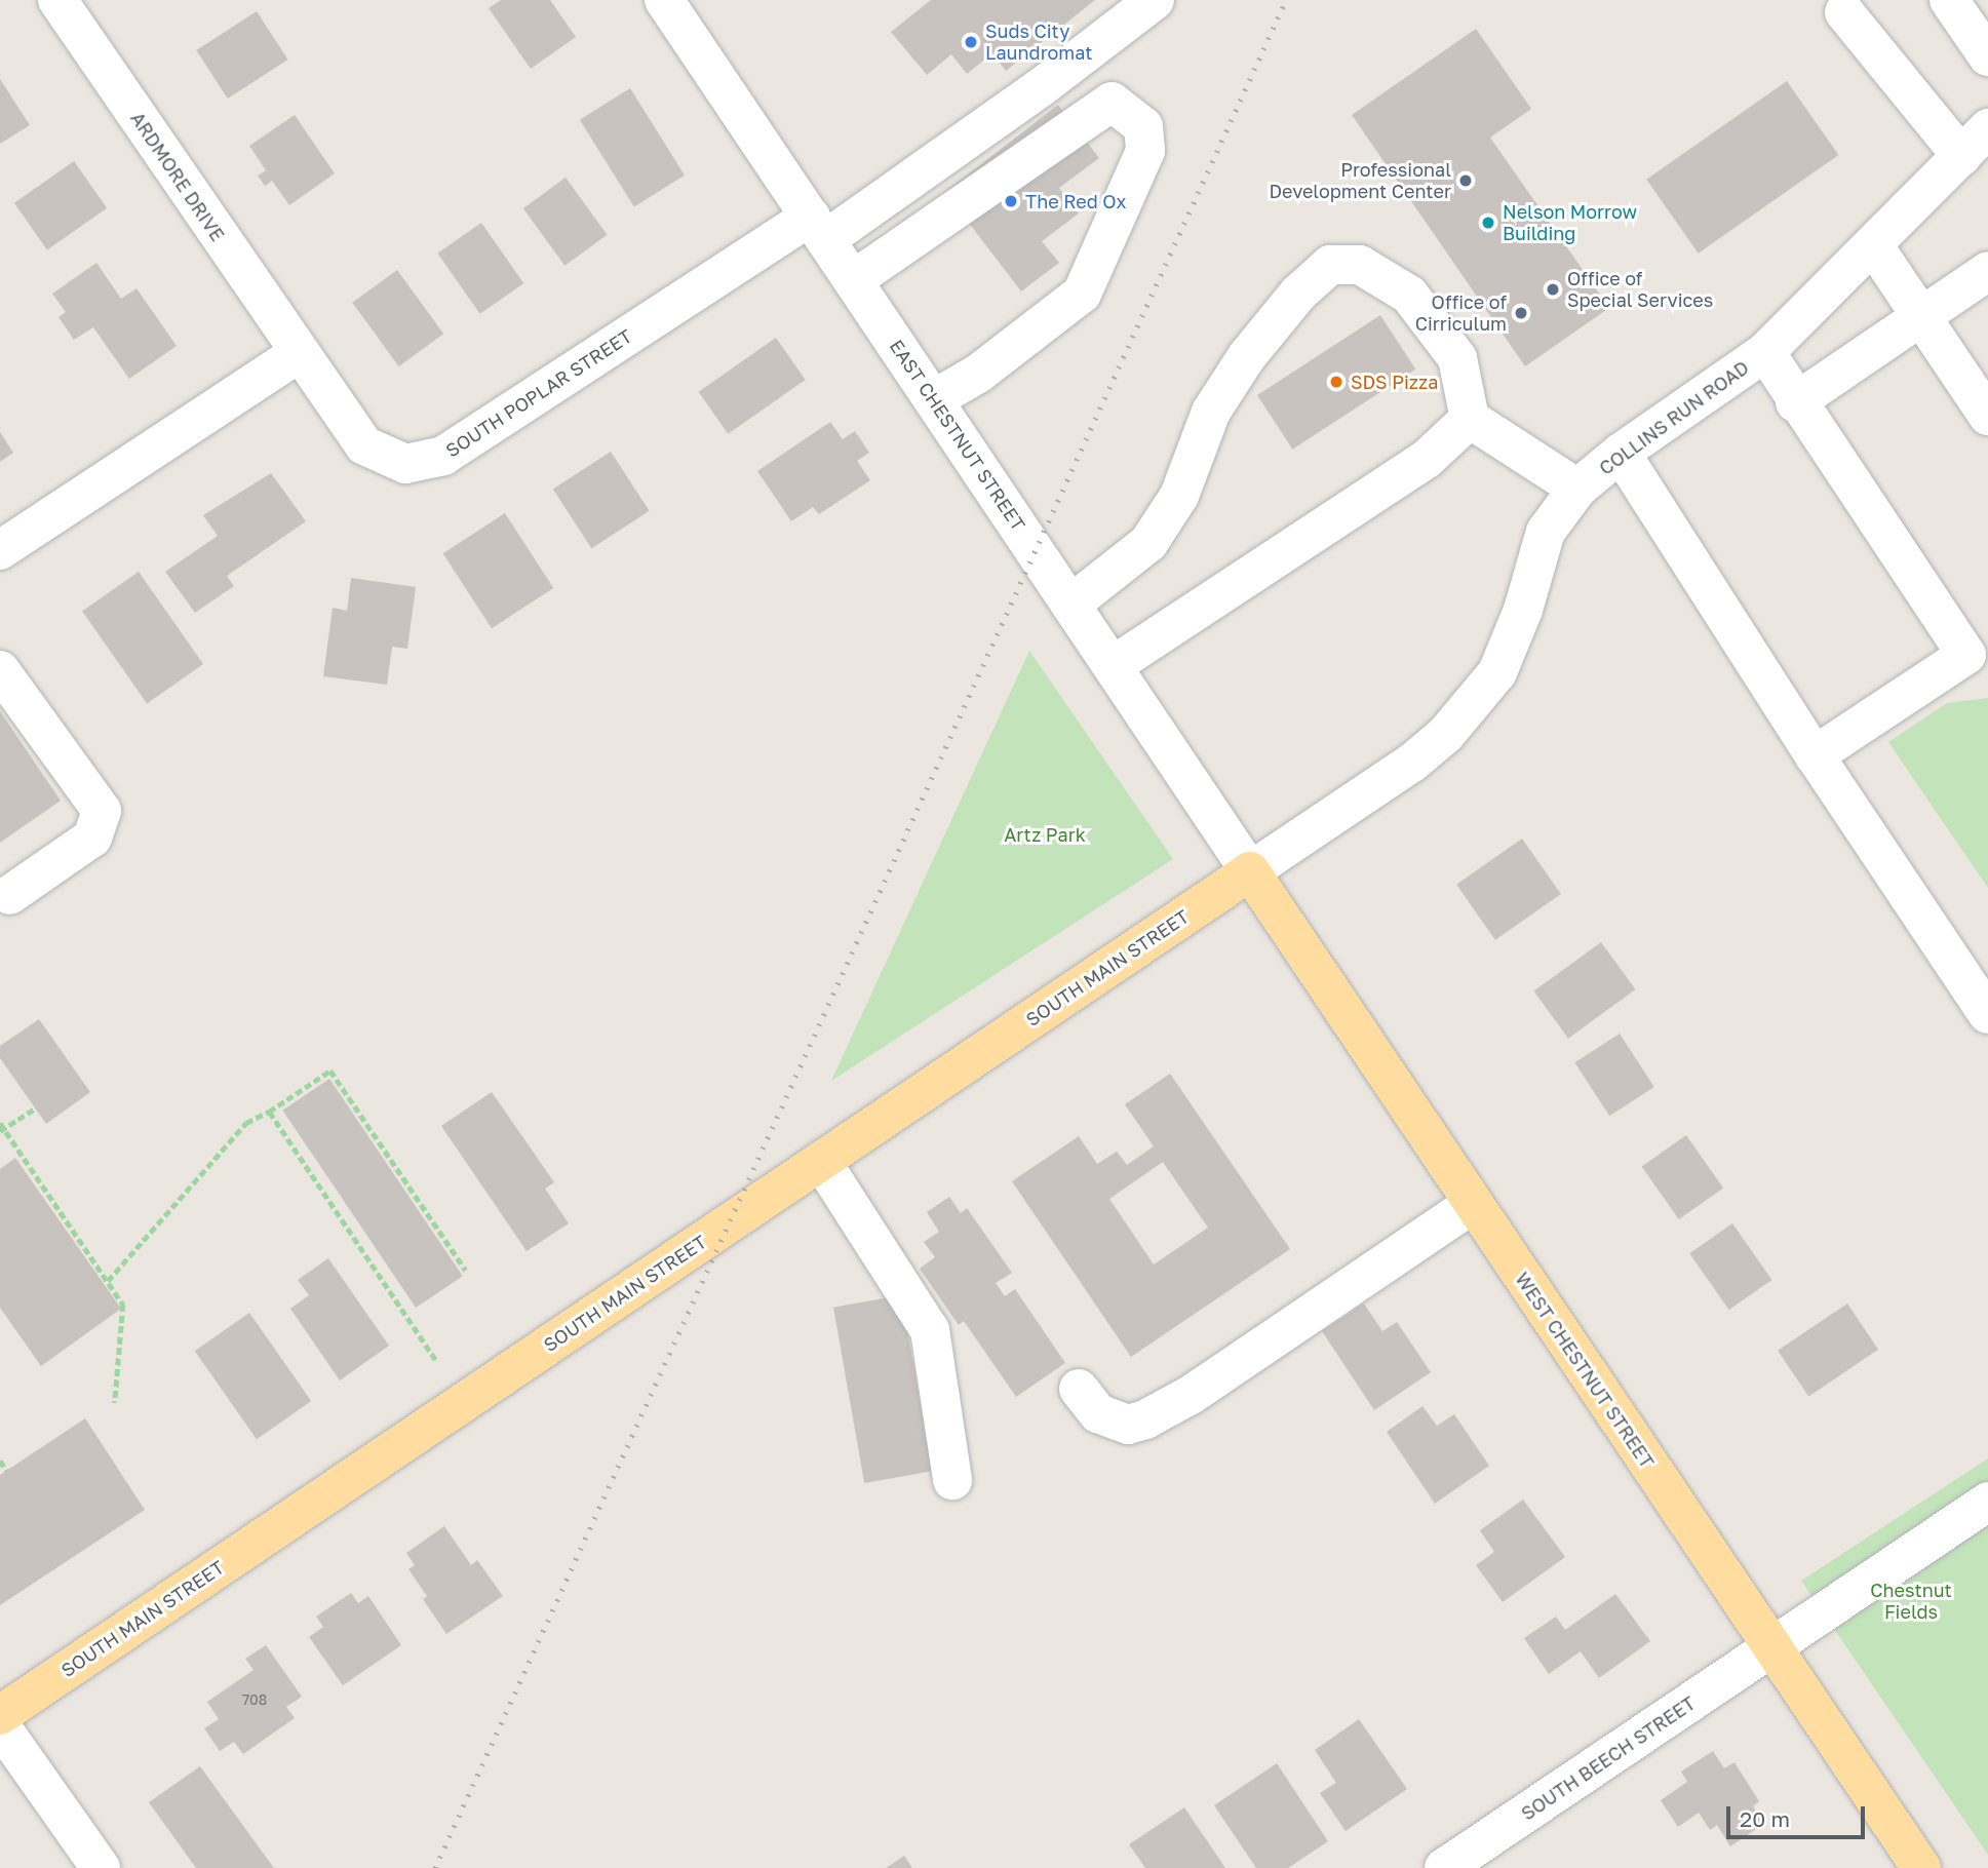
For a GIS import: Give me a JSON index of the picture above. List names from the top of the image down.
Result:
{
  "streets": {
    "main road": ["SOUTH MAIN STREET", "WEST CHESTNUT STREET"],
    "street": [
      "ARDMORE DRIVE",
      "SOUTH POPLAR STREET",
      "COLLINS RUN ROAD",
      "EAST CHESTNUT STREET",
      "SOUTH BEECH STREET"
    ]
  },
  "crossings": [
    ["ARDMORE DRIVE", "SOUTH POPLAR STREET"],
    ["SOUTH POPLAR STREET", "EAST CHESTNUT STREET"],
    ["COLLINS RUN ROAD", "EAST CHESTNUT STREET"],
    ["COLLINS RUN ROAD", "SOUTH MAIN STREET"],
    ["COLLINS RUN ROAD", "WEST CHESTNUT STREET"],
    ["EAST CHESTNUT STREET", "SOUTH MAIN STREET"],
    ["EAST CHESTNUT STREET", "WEST CHESTNUT STREET"],
    ["SOUTH MAIN STREET", "WEST CHESTNUT STREET"],
    ["WEST CHESTNUT STREET", "SOUTH BEECH STREET"]
  ],
  "parks": ["Artz Park", "Chestnut Fields"],
  "places": [
    "Suds City Laundromat",
    "Professional Development Center",
    "The Red Ox",
    "Nelson Morrow Building",
    "Office of Special Services",
    "Office of Cirriculum",
    "SDS Pizza"
  ],
  "house_numbers": ["708"],
  "scale_bar": "20 m"
}
